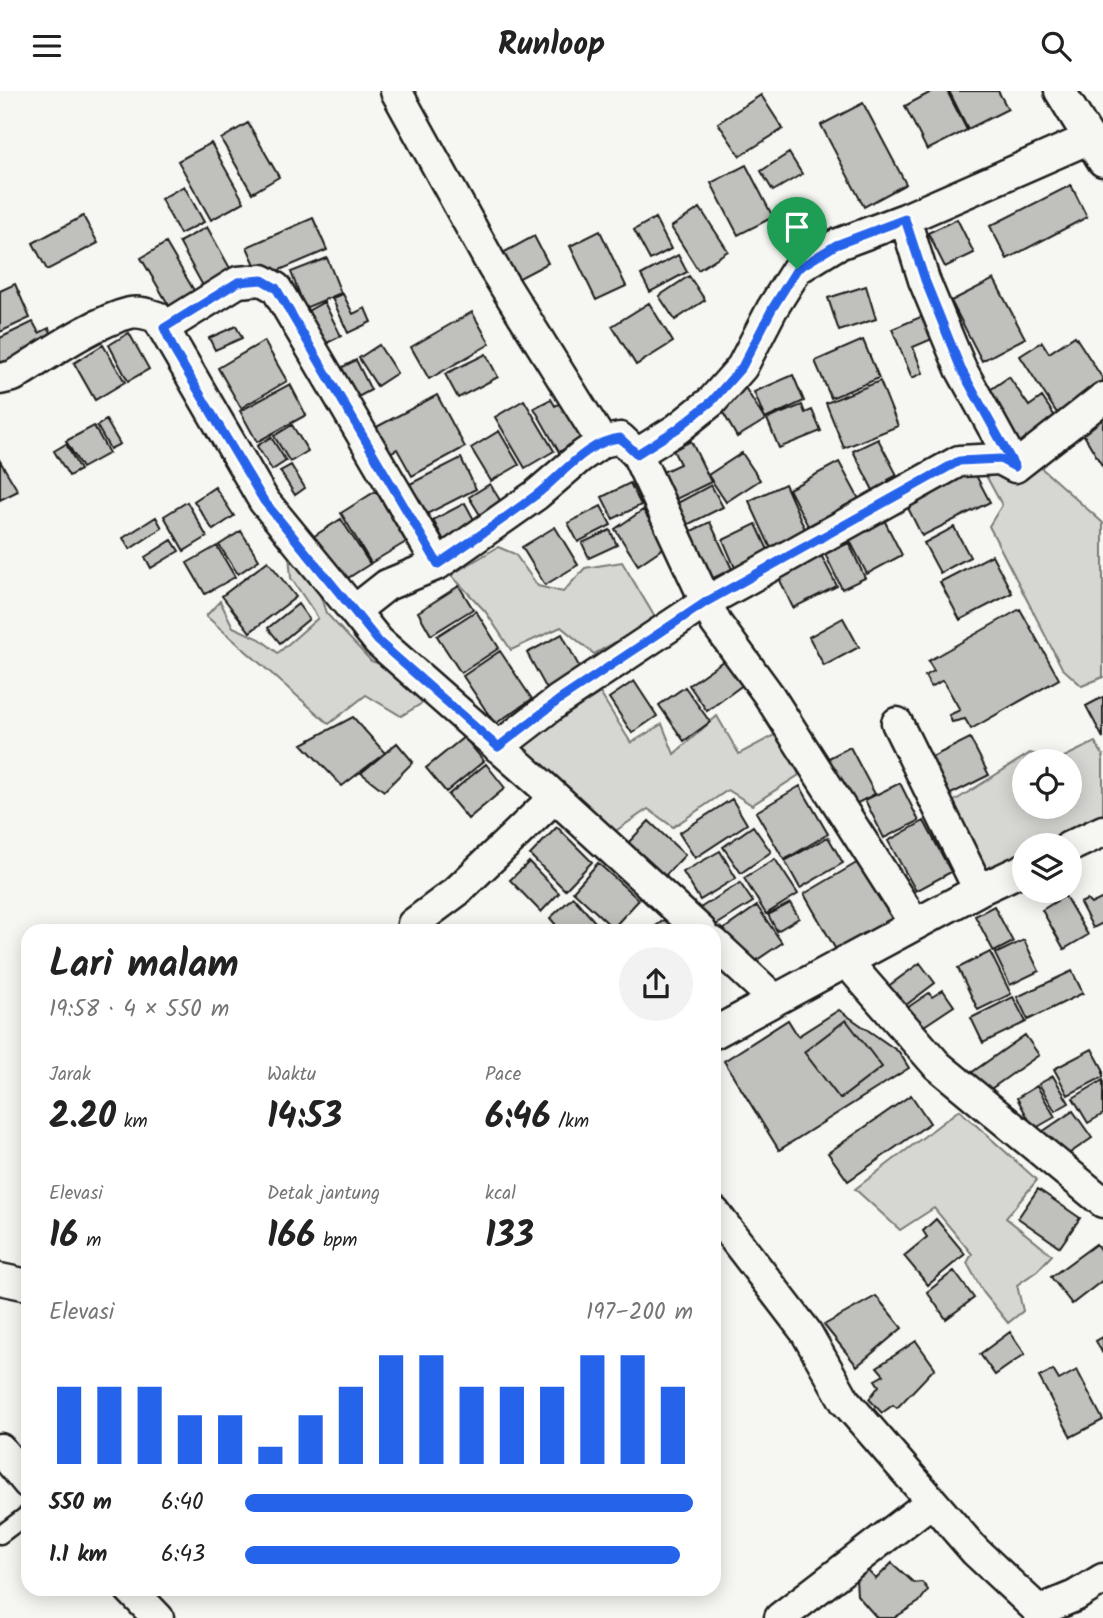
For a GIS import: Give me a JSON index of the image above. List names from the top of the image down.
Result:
{
  "page": {
    "header": "Runloop",
    "heading": ["Lari malam", "19:58 · 4 × 550 m"],
    "stats": [
      ["Jarak", "2.20 km"],
      ["Waktu", "14:53"],
      ["Pace", "6:46 /km"],
      ["Elevasi", "16 m"],
      ["Detak jantung", "166 bpm"],
      ["kcal", "133"]
    ],
    "chart": ["Elevasi", "197–200 m"],
    "list": [
      {
        "name": "550 m",
        "note": "6:40"
      },
      {
        "name": "1.1 km",
        "note": "6:43"
      }
    ]
  }
}
